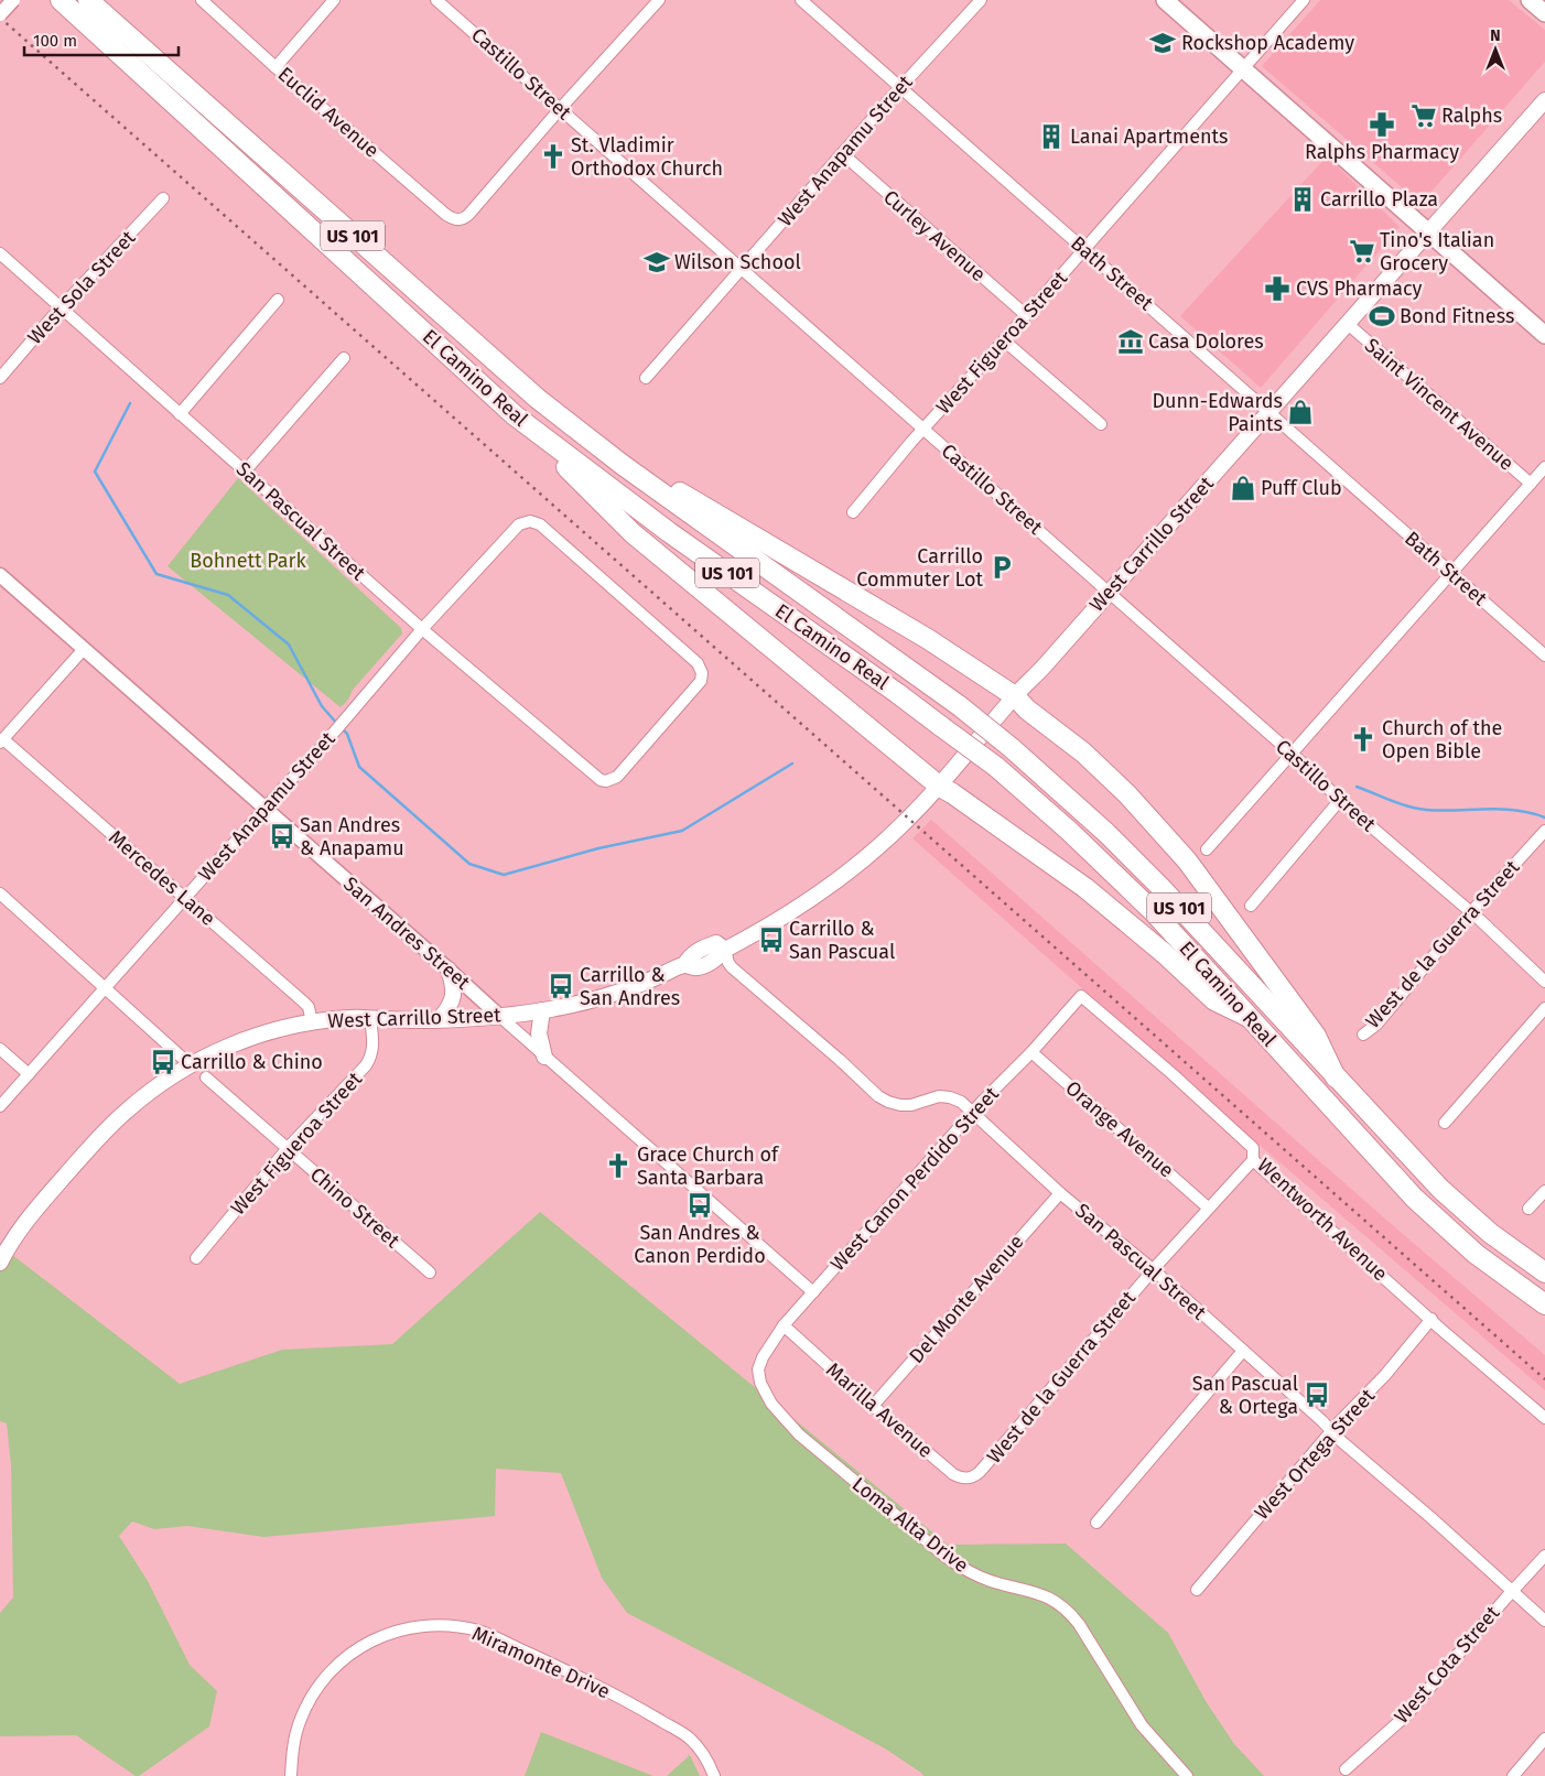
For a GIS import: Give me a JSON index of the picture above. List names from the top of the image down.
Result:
{
  "streets": {
    "highway": ["US 101", "El Camino Real"],
    "main road": ["West Carrillo Street"],
    "street": [
      "Castillo Street",
      "Euclid Avenue",
      "West Anapamu Street",
      "Curley Avenue",
      "Bath Street",
      "West Sola Street",
      "West Figueroa Street",
      "Saint Vincent Avenue",
      "San Pascual Street",
      "Mercedes Lane",
      "San Andres Street",
      "West de la Guerra Street",
      "Orange Avenue",
      "West Canon Perdido Street",
      "Chino Street",
      "Wentworth Avenue",
      "Del Monte Avenue",
      "Marilla Avenue",
      "West Ortega Street",
      "Loma Alta Drive",
      "Miramonte Drive",
      "West Cota Street"
    ]
  },
  "crossings": [
    ["Castillo Street", "Euclid Avenue"],
    ["Castillo Street", "West Anapamu Street"],
    ["Castillo Street", "West Figueroa Street"],
    ["Castillo Street", "West Carrillo Street"],
    ["Castillo Street", "West de la Guerra Street"],
    ["West Anapamu Street", "Curley Avenue"],
    ["West Anapamu Street", "Bath Street"],
    ["West Anapamu Street", "San Pascual Street"],
    ["West Anapamu Street", "Mercedes Lane"],
    ["West Anapamu Street", "San Andres Street"],
    ["Curley Avenue", "West Figueroa Street"],
    ["Bath Street", "West Figueroa Street"],
    ["Bath Street", "West Carrillo Street"],
    ["West Sola Street", "San Pascual Street"],
    ["West Figueroa Street", "West Carrillo Street"],
    ["West Figueroa Street", "Chino Street"],
    ["Saint Vincent Avenue", "West Carrillo Street"],
    ["San Pascual Street", "West Carrillo Street"],
    ["San Pascual Street", "West de la Guerra Street"],
    ["San Pascual Street", "West Canon Perdido Street"],
    ["San Pascual Street", "Del Monte Avenue"],
    ["San Pascual Street", "West Ortega Street"],
    ["San Pascual Street", "West Cota Street"],
    ["West Carrillo Street", "Mercedes Lane"],
    ["West Carrillo Street", "San Andres Street"],
    ["San Andres Street", "West Canon Perdido Street"],
    ["West de la Guerra Street", "Orange Avenue"],
    ["West de la Guerra Street", "Wentworth Avenue"],
    ["West de la Guerra Street", "Marilla Avenue"],
    ["Orange Avenue", "West Canon Perdido Street"],
    ["West Canon Perdido Street", "Wentworth Avenue"],
    ["West Canon Perdido Street", "Marilla Avenue"],
    ["West Canon Perdido Street", "Loma Alta Drive"],
    ["Wentworth Avenue", "West Ortega Street"],
    ["Del Monte Avenue", "Marilla Avenue"]
  ],
  "parks": ["Bohnett Park"],
  "places": {
    "school or university": ["Rockshop Academy", "Wilson School"],
    "supermarket": ["Ralphs", "Tino's Italian Grocery"],
    "pharmacy": ["Ralphs Pharmacy", "CVS Pharmacy"],
    "building": ["Lanai Apartments", "Carrillo Plaza"],
    "church": ["St. Vladimir Orthodox Church", "Church of the Open Bible", "Grace Church of Santa Barbara"],
    "sports": ["Bond Fitness"],
    "museum": ["Casa Dolores"],
    "shop": ["Dunn-Edwards Paints", "Puff Club"],
    "parking": ["Carrillo Commuter Lot"],
    "bus stop": [
      "San Andres & Anapamu",
      "Carrillo & San Pascual",
      "Carrillo & San Andres",
      "Carrillo & Chino",
      "San Andres & Canon Perdido",
      "San Pascual & Ortega"
    ]
  },
  "scale_bar": "100 m",
  "north": "top"
}
